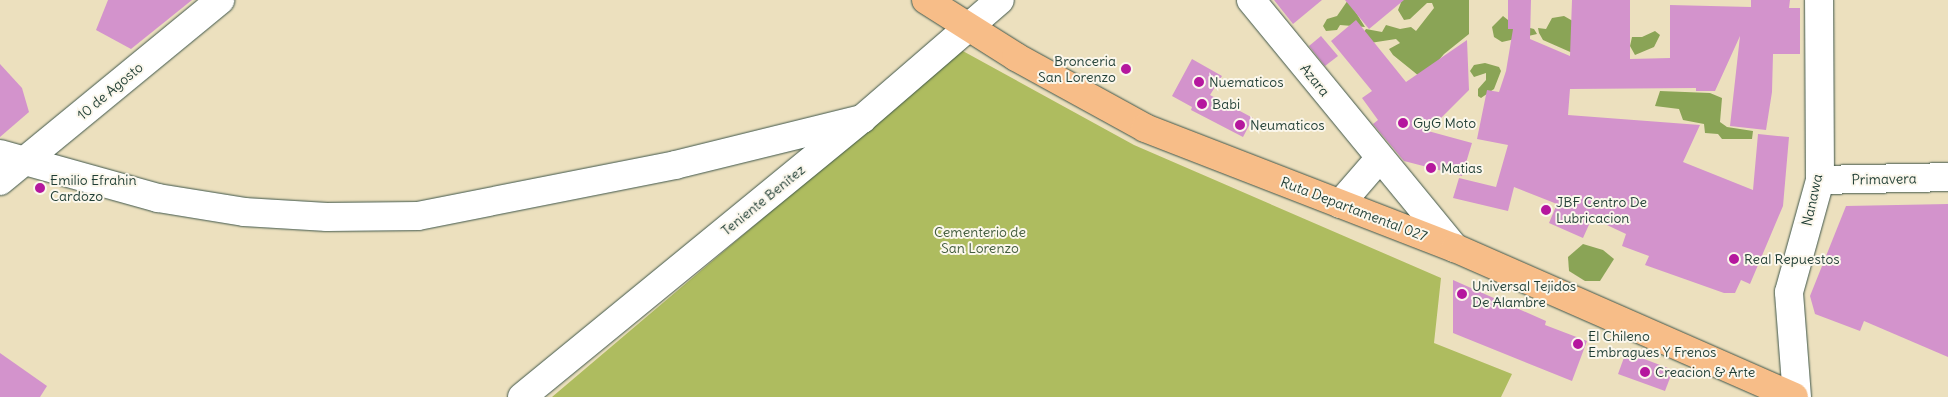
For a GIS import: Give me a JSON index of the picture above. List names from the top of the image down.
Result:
{
  "streets": {
    "main road": ["Ruta Departamental 027"],
    "street": [
      "Azara",
      "10 de Agosto",
      "Primavera",
      "Teniente Benítez",
      "Nanawa"
    ]
  },
  "crossings": [
    ["Azara", "Ruta Departamental 027"],
    ["Primavera", "Nanawa"],
    ["Teniente Benítez", "Ruta Departamental 027"],
    ["Nanawa", "Ruta Departamental 027"]
  ],
  "parks": ["Cementerio de San Lorenzo"],
  "places": [
    "Bronceria San Lorenzo",
    "Nuematicos",
    "Babi",
    "GyG Moto",
    "Neumaticos",
    "Matias",
    "Emilio Efrahin Cardozo",
    "JBF Centro De Lubricacion",
    "Real Repuestos",
    "Universal Tejidos De Alambre",
    "El Chileno Embragues Y Frenos",
    "Creacion & Arte"
  ]
}
